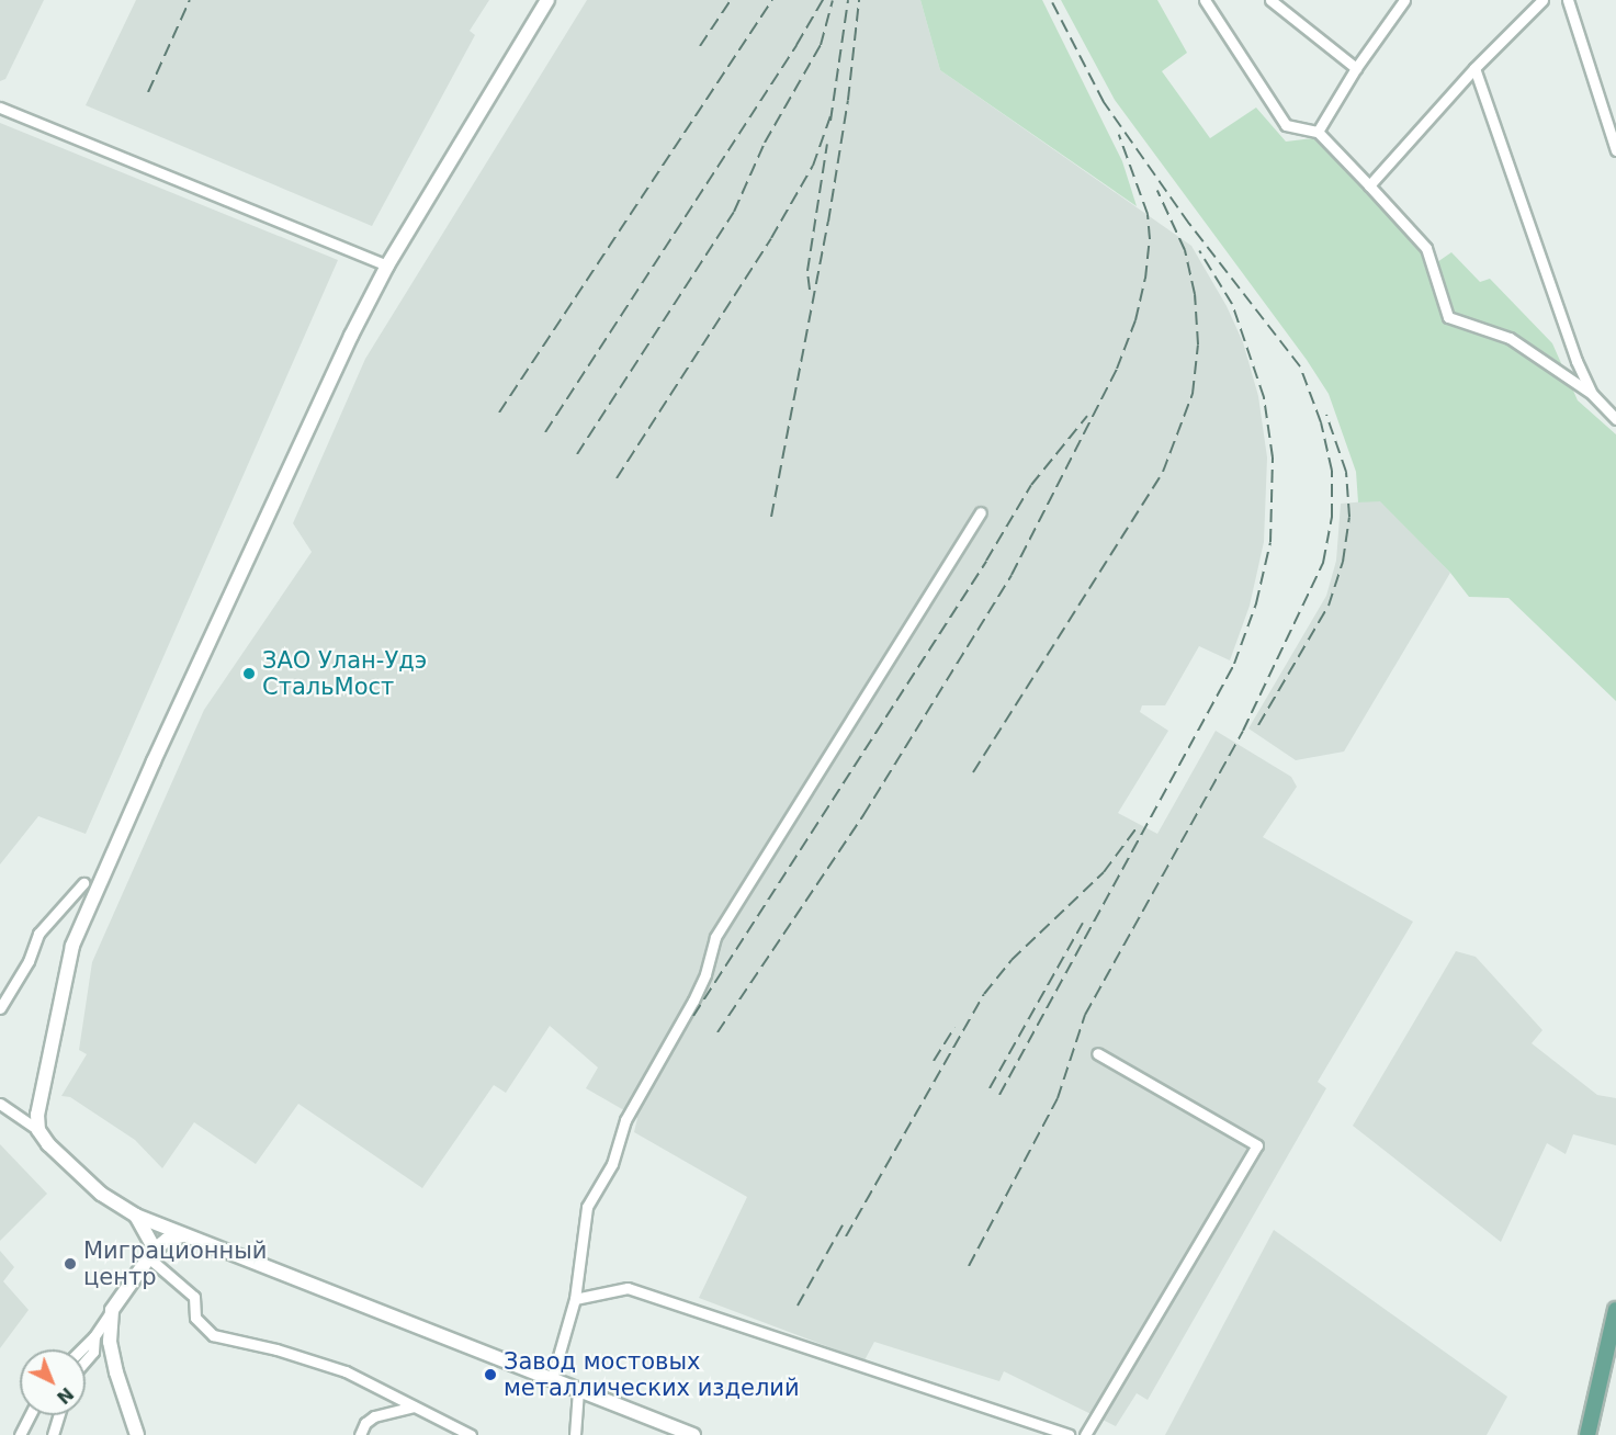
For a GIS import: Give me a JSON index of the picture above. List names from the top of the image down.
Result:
{
  "places": ["ЗАО Улан-Удэ СтальМост", "Миграционный центр", "Завод мостовых металлических изделий"],
  "north": "bottom right"
}
